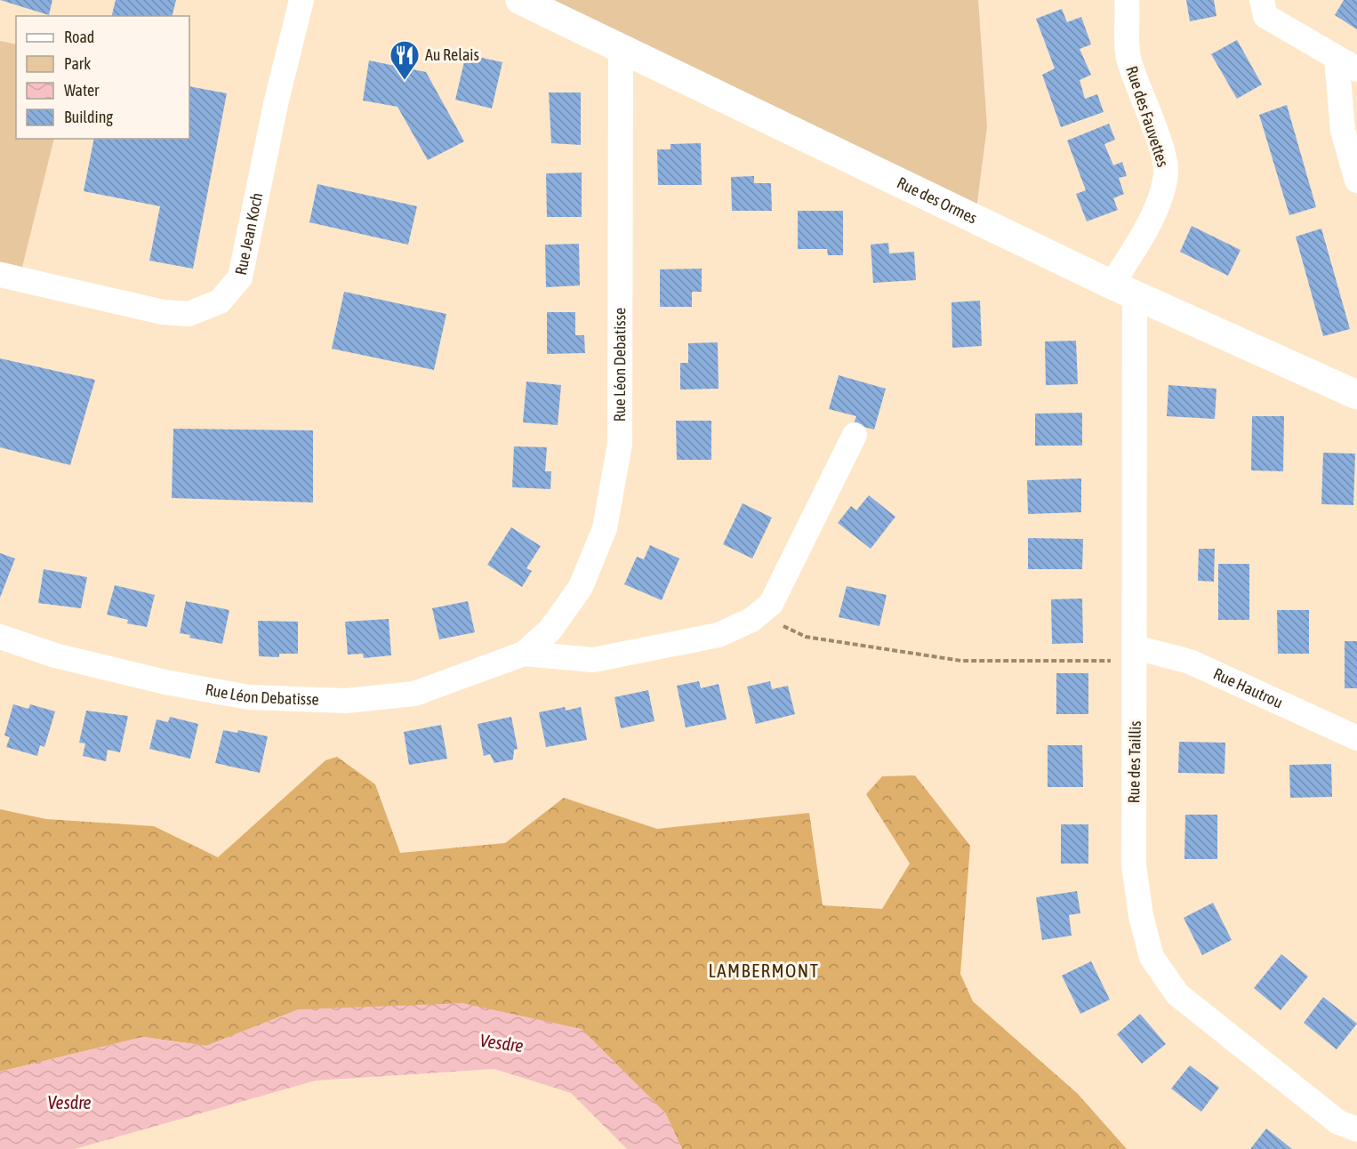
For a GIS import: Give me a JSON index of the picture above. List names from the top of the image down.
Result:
{
  "streets": {
    "street": [
      "Rue des Fauvettes",
      "Rue des Ormes",
      "Rue Jean Koch",
      "Rue Léon Debatisse",
      "Rue Hautrou",
      "Rue des Taillis"
    ]
  },
  "crossings": [
    ["Rue des Fauvettes", "Rue des Ormes"],
    ["Rue des Fauvettes", "Rue des Taillis"],
    ["Rue des Ormes", "Rue Léon Debatisse"],
    ["Rue des Ormes", "Rue des Taillis"],
    ["Rue Hautrou", "Rue des Taillis"]
  ],
  "districts": ["LAMBERMONT"],
  "water": ["Vesdre"],
  "places": {
    "restaurant": ["Au Relais"]
  },
  "legend": [
    "Road",
    "Park",
    "Water",
    "Building"
  ]
}
